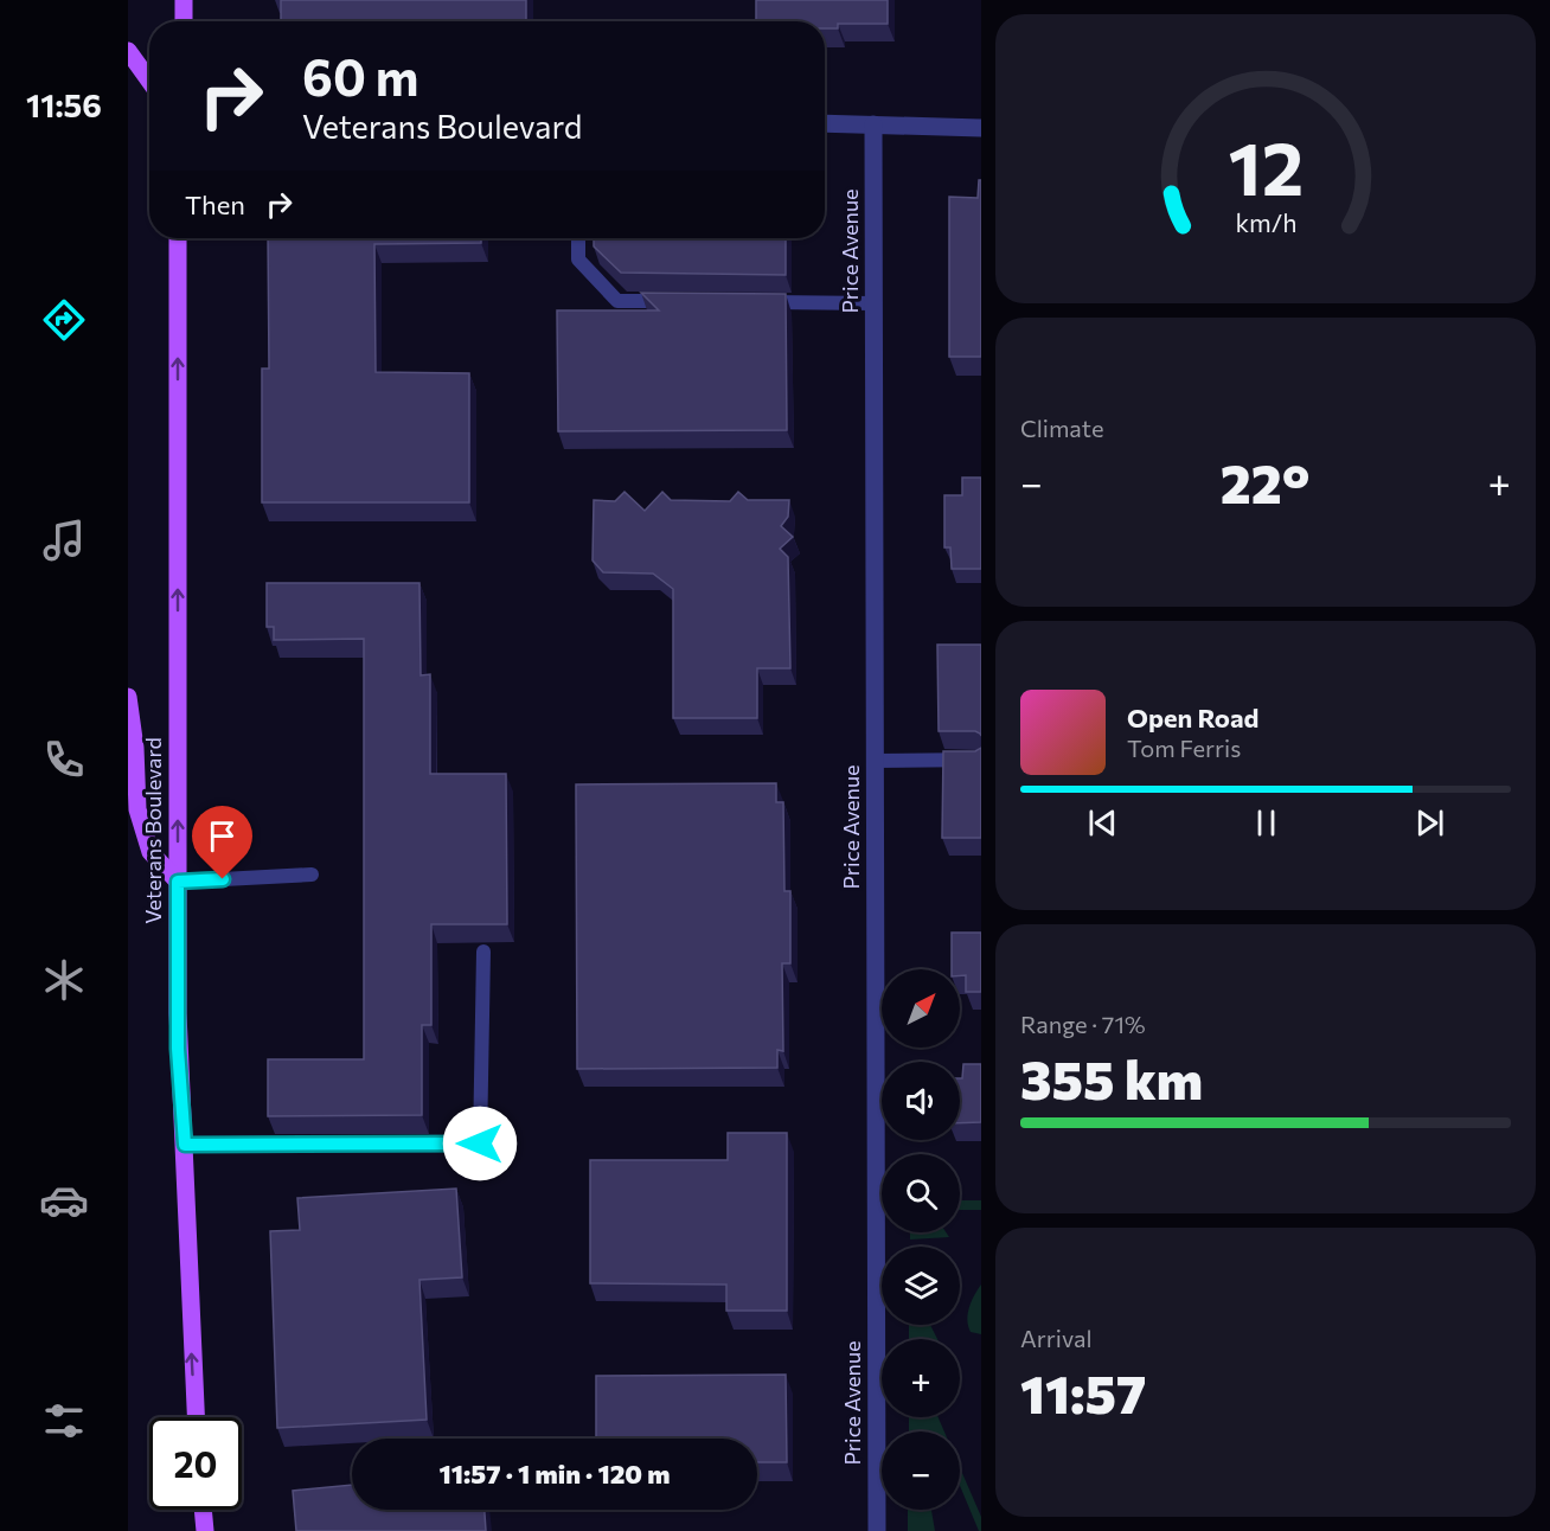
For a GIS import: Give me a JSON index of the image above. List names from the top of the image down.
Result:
{
  "streets": {
    "main road": ["Veterans Boulevard"],
    "street": ["Price Avenue"]
  },
  "one_way": ["Veterans Boulevard"],
  "north": "top right",
  "page": {
    "tabs": "11:56",
    "turn": ["60 m", "Veterans Boulevard"],
    "then": "Then",
    "tile": [
      "Climate",
      ["Range · 71%", "355 km"],
      ["Arrival", "11:57"]
    ],
    "heat": ["−", "22°", "+"],
    "song": ["Open Road", "Tom Ferris"],
    "map_buttons": ["+", "−"],
    "limit": "20",
    "trip": "11:57 · 1 min · 120 m",
    "gauge": ["12", "km/h"]
  }
}
